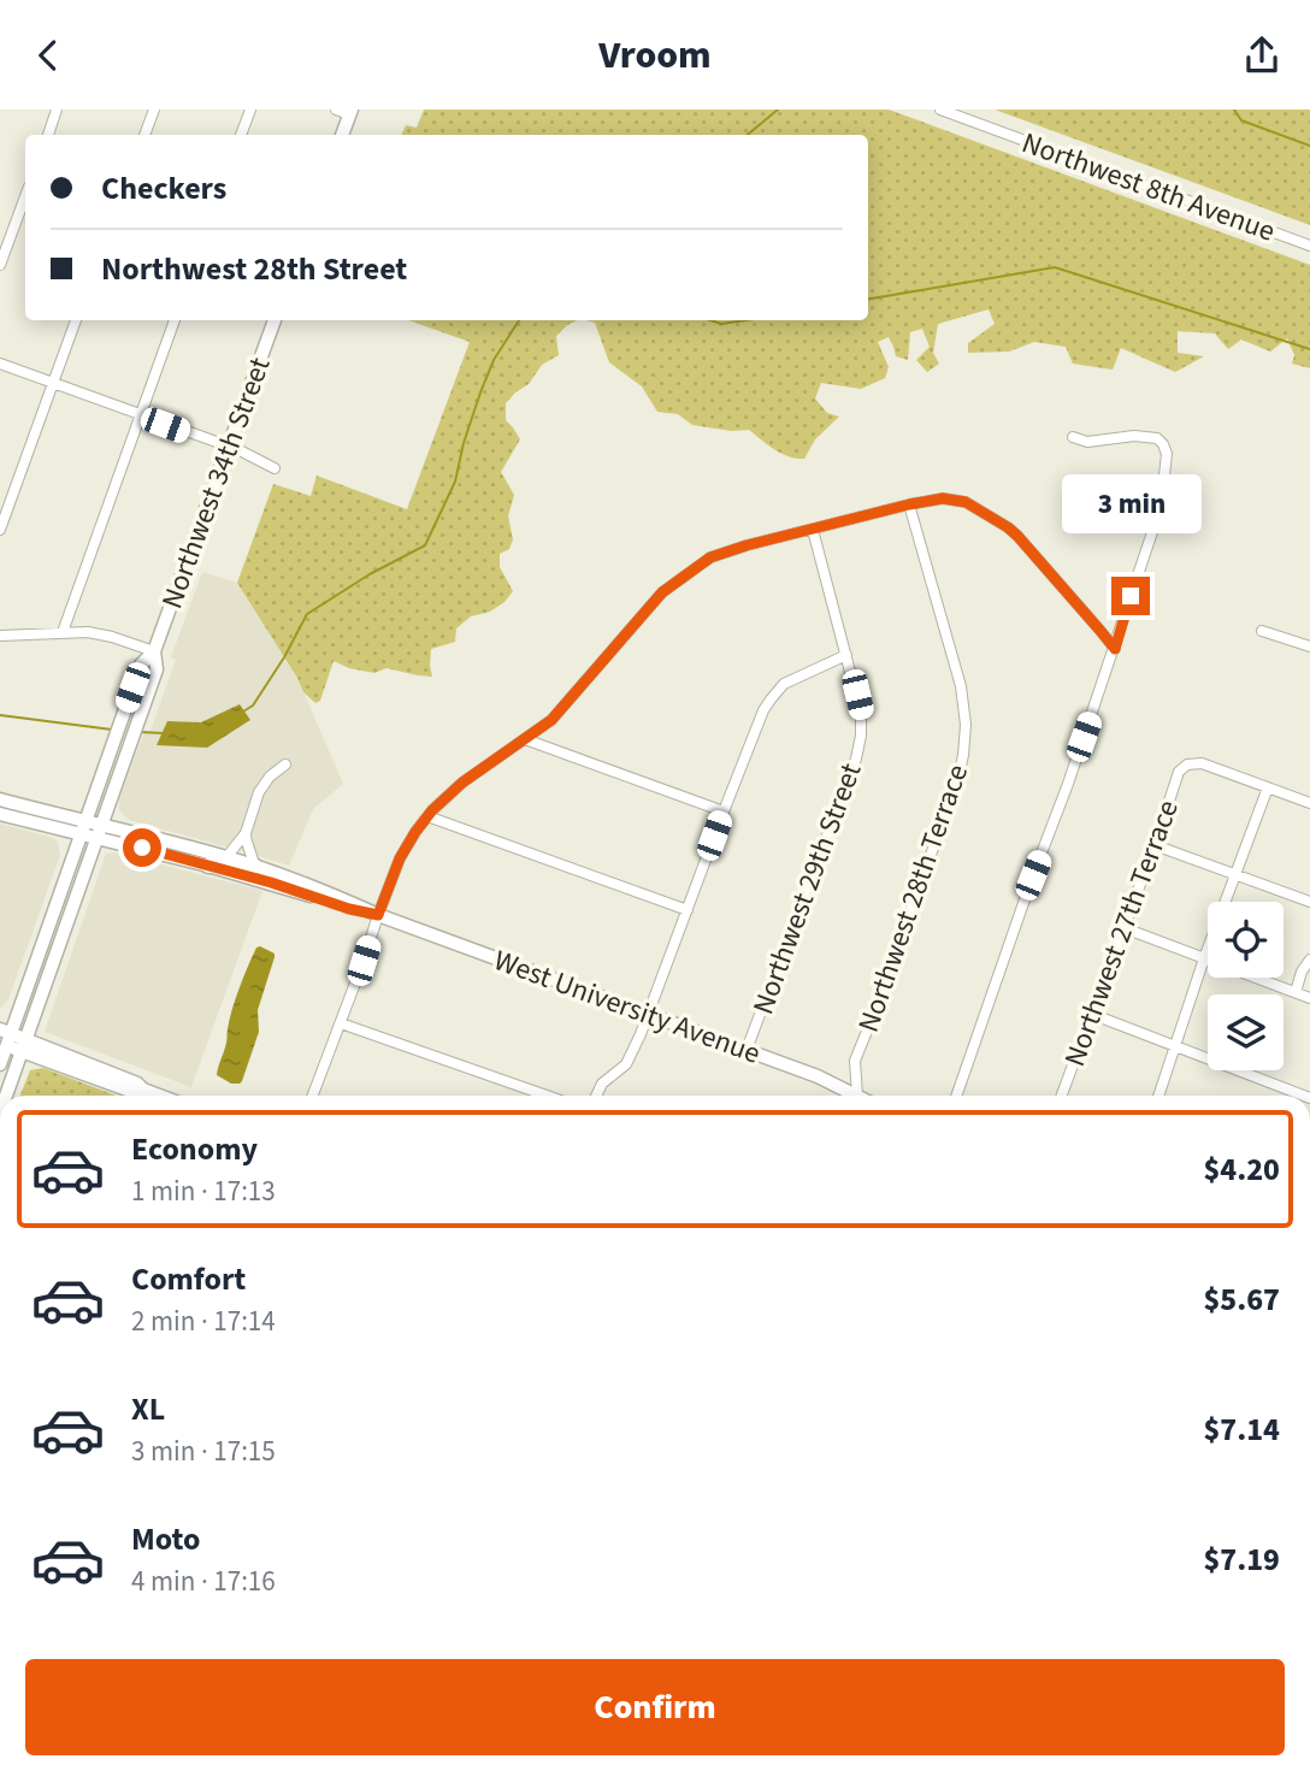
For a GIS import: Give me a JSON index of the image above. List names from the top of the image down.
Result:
{
  "streets": {
    "main road": ["Northwest 34th Street", "West University Avenue"],
    "street": [
      "Northwest 8th Avenue",
      "Northwest 29th Street",
      "Northwest 28th Terrace",
      "Northwest 27th Terrace"
    ]
  },
  "crossings": [
    ["Northwest 34th Street", "West University Avenue"],
    ["Northwest 29th Street", "West University Avenue"]
  ],
  "page": {
    "header": "Vroom",
    "banner": ["Checkers", "Northwest 28th Street"],
    "bubble": "3 min",
    "list": [
      {
        "name": "Economy",
        "note": "1 min · 17:13",
        "value": "$4.20"
      },
      {
        "name": "Comfort",
        "note": "2 min · 17:14",
        "value": "$5.67"
      },
      {
        "name": "XL",
        "note": "3 min · 17:15",
        "value": "$7.14"
      },
      {
        "name": "Moto",
        "note": "4 min · 17:16",
        "value": "$7.19"
      }
    ],
    "buttons": "Confirm"
  }
}
